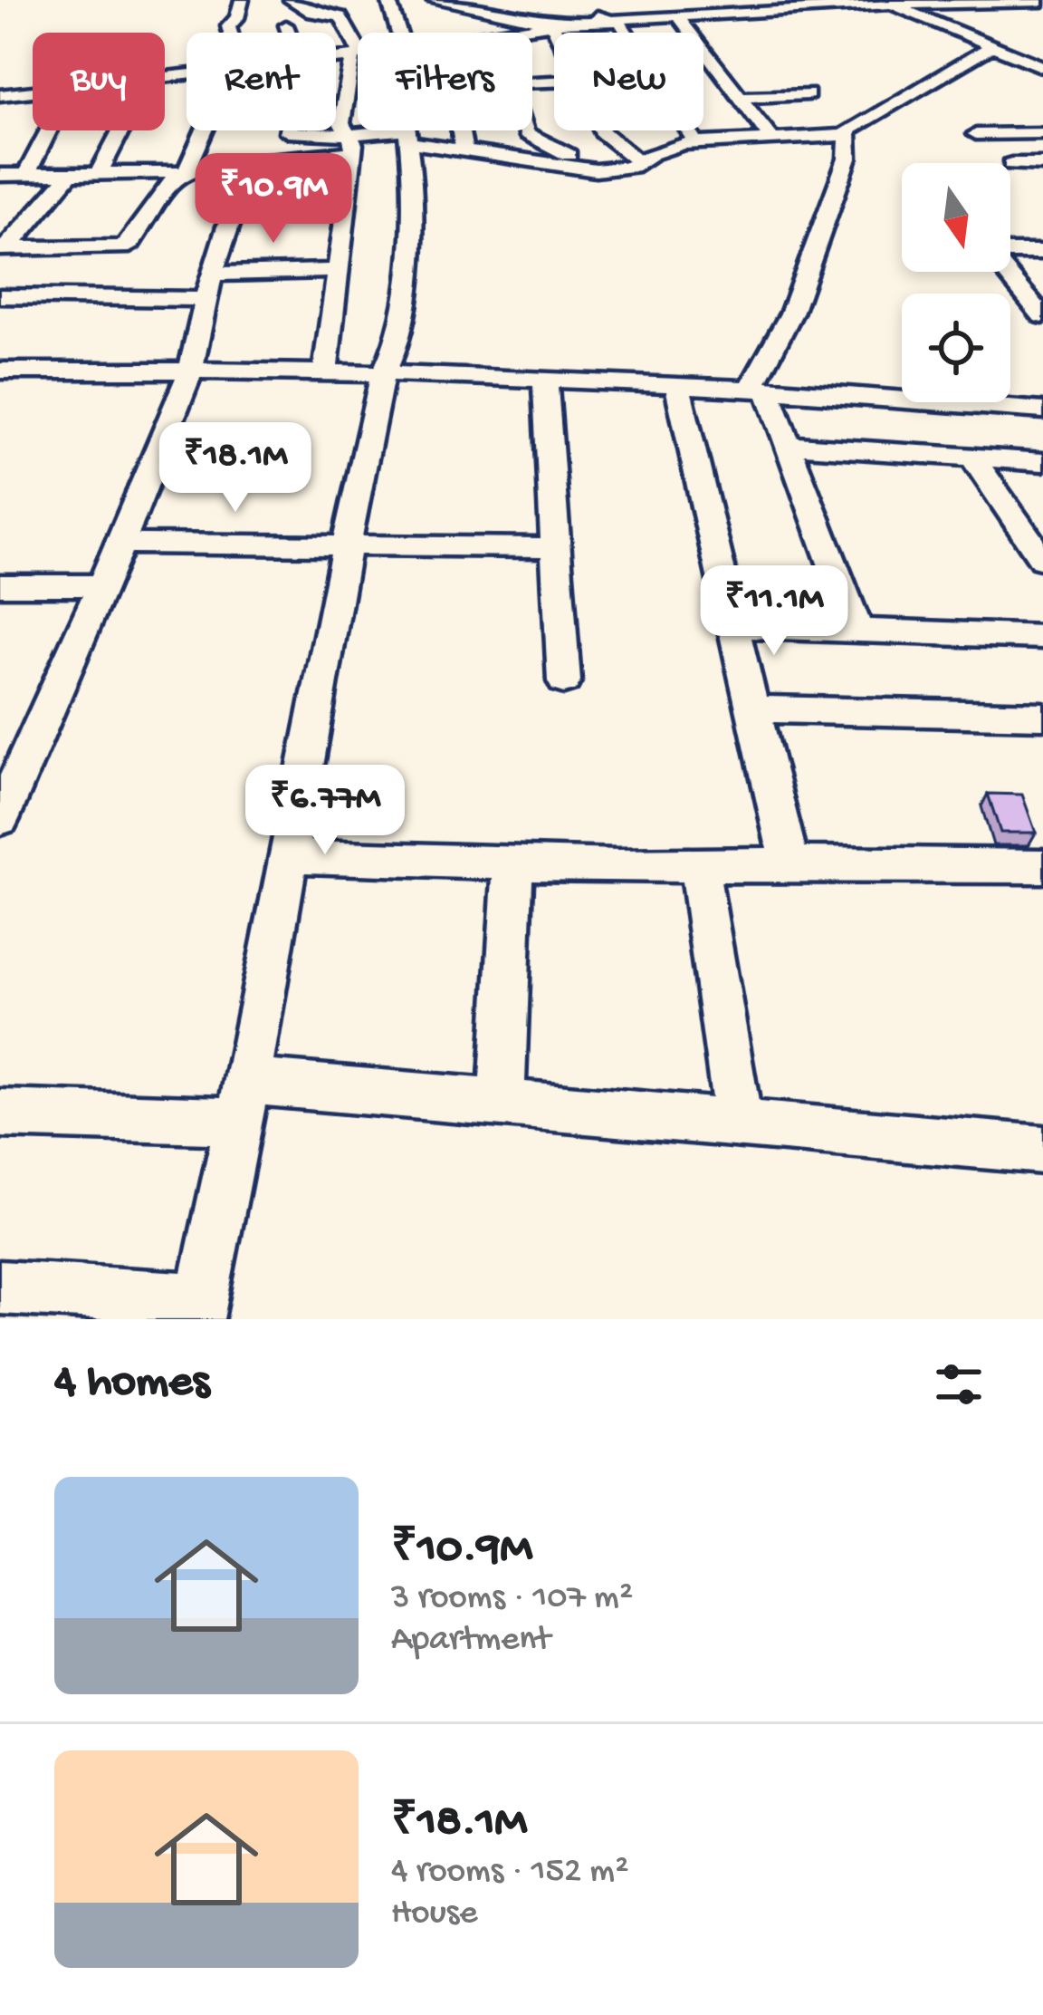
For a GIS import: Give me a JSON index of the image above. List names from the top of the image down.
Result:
{
  "north": "bottom",
  "page": {
    "chip": [
      "Buy",
      "Rent",
      "Filters",
      "New"
    ],
    "price": [
      "₹10.9M",
      "₹18.1M",
      "₹11.1M",
      "₹6.77M"
    ],
    "heading": "4 homes",
    "list": [
      {
        "name": "₹10.9M",
        "note": "3 rooms · 107 m² · Apartment"
      },
      {
        "name": "₹18.1M",
        "note": "4 rooms · 152 m² · House"
      }
    ]
  }
}
